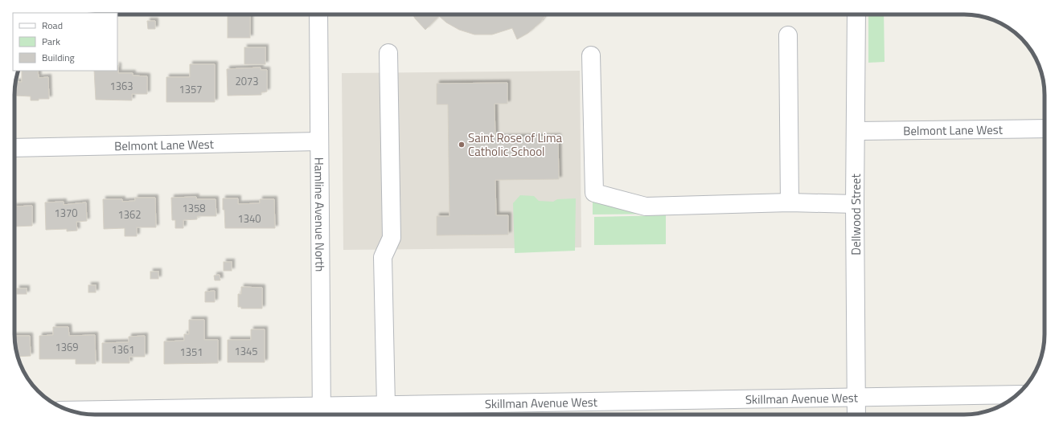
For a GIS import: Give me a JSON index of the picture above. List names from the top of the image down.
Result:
{
  "streets": {
    "street": [
      "Belmont Lane West",
      "Hamline Avenue North",
      "Dellwood Street",
      "Skillman Avenue West"
    ]
  },
  "crossings": [
    ["Belmont Lane West", "Hamline Avenue North"],
    ["Belmont Lane West", "Dellwood Street"],
    ["Hamline Avenue North", "Skillman Avenue West"],
    ["Dellwood Street", "Skillman Avenue West"]
  ],
  "places": ["Saint Rose of Lima Catholic School"],
  "house_numbers": [
    "2073",
    "1363",
    "1357",
    "1358",
    "1370",
    "1362",
    "1340",
    "1369",
    "1361",
    "1345",
    "1351"
  ],
  "legend": ["Road", "Park", "Building"]
}
